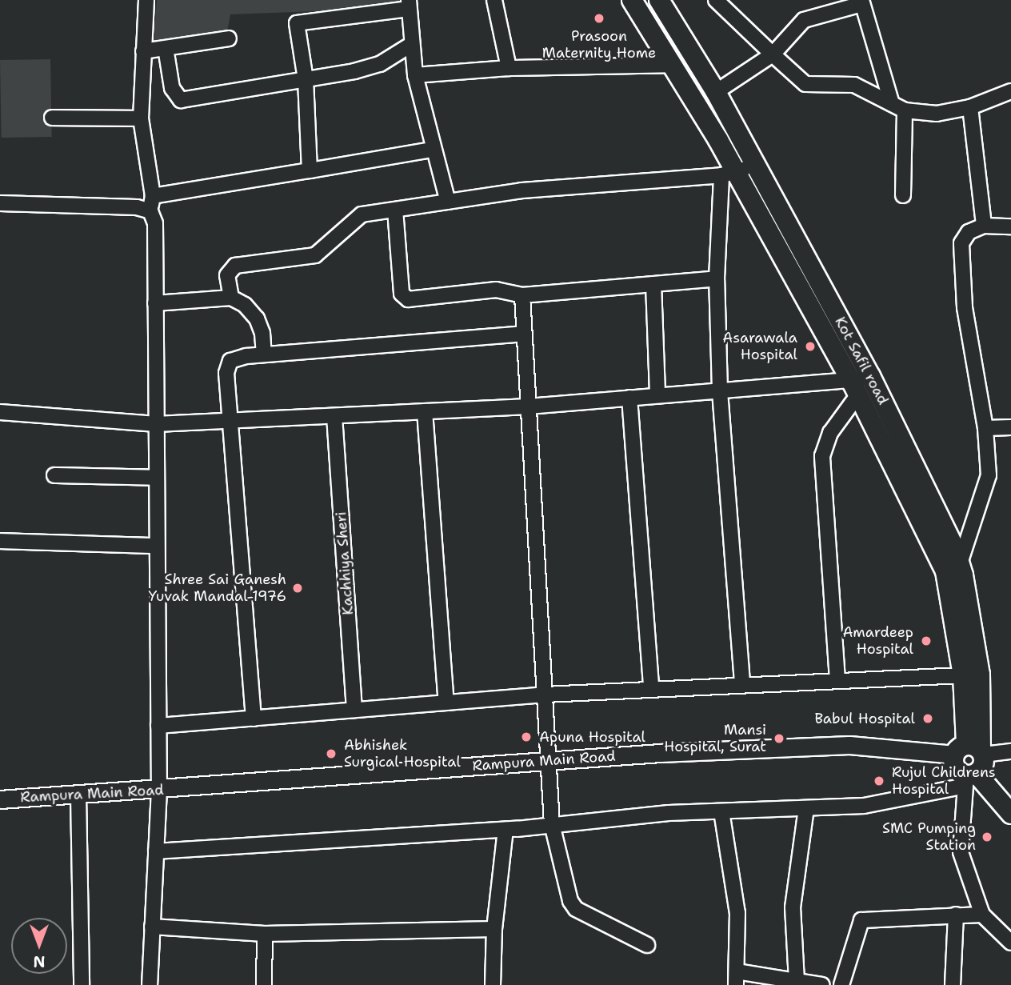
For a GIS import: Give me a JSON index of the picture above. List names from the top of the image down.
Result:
{
  "streets": {
    "main road": ["Kot Safil road"],
    "street": ["Kachhiya Sheri", "Rampura Main Road"]
  },
  "crossings": [
    ["Kot Safil road", "Rampura Main Road"]
  ],
  "places": [
    "Prasoon Maternity Home",
    "Asarawala Hospital",
    "Shree Sai Ganesh Yuvak Mandal-1976",
    "Amardeep Hospital",
    "Babul Hospital",
    "Apuna Hospital",
    "Mansi Hospital, Surat",
    "Abhishek Surgical Hospital",
    "Rujul Childrens Hospital",
    "SMC Pumping Station"
  ],
  "north": "bottom"
}
